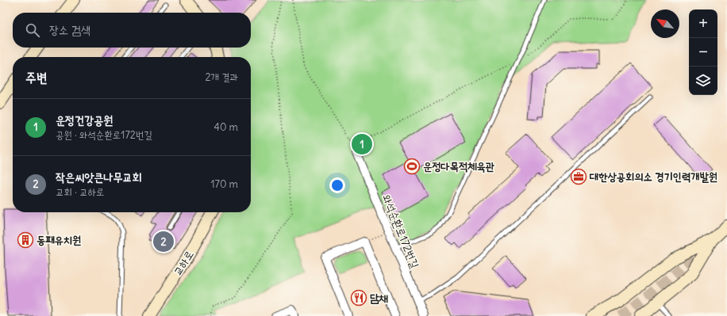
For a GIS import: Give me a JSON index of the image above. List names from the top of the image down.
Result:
{
  "streets": {
    "street": ["와석순환로172번길", "교하로"]
  },
  "places": {
    "sports": ["운정다목적체육관"],
    "office": ["대한상공회의소 경기인력개발원"],
    "building": ["동패유치원"],
    "restaurant": ["담채"]
  },
  "north": "top left",
  "page": {
    "map_buttons": ["+", "−"],
    "search": "장소 검색",
    "heading": ["주변", "2개 결과"],
    "list": [
      {
        "mark": "1",
        "name": "운정건강공원",
        "note": "공원 · 와석순환로172번길",
        "value": "40 m"
      },
      {
        "mark": "2",
        "name": "작은씨앗큰나무교회",
        "note": "교회 · 교하로",
        "value": "170 m"
      }
    ],
    "pins": ["1", "2"]
  }
}
